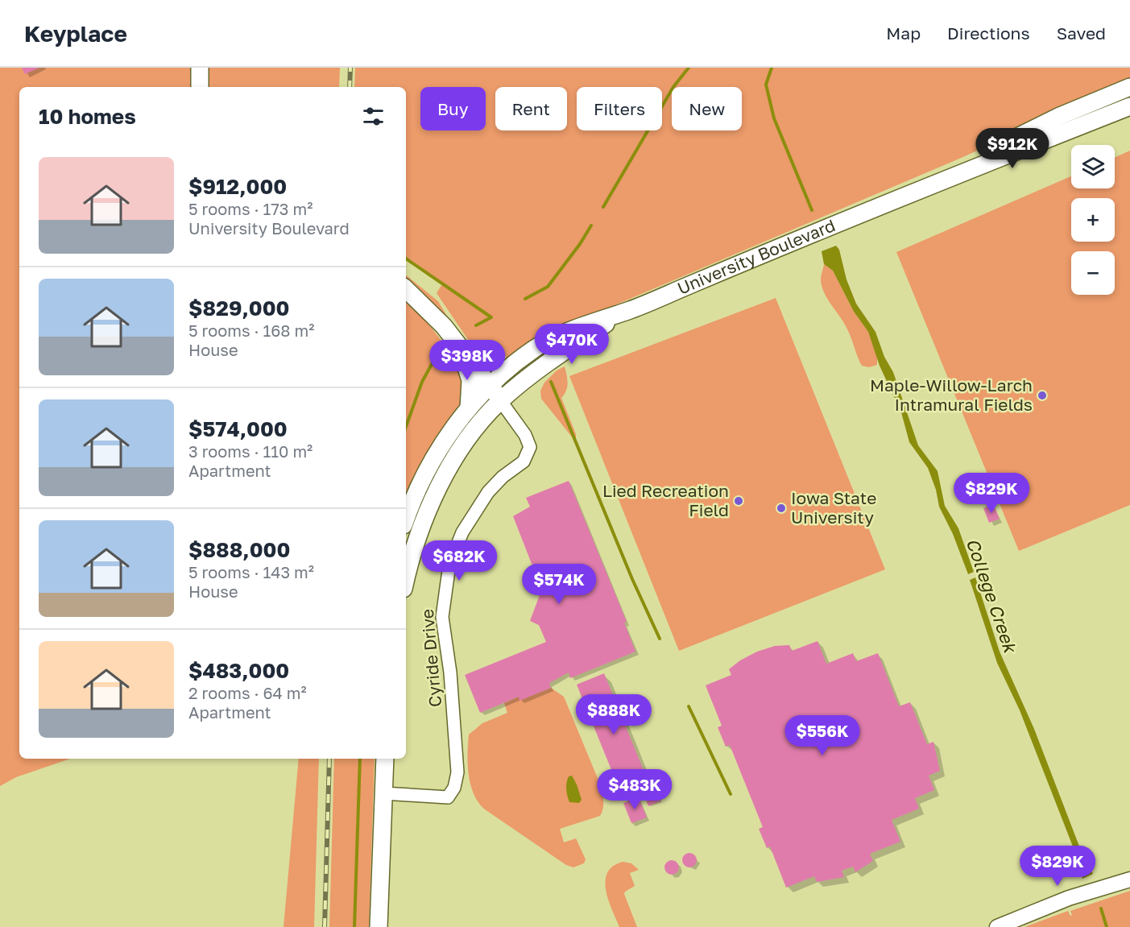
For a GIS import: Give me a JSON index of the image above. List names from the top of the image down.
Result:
{
  "streets": {
    "main road": ["University Boulevard"],
    "street": ["Cyride Drive"]
  },
  "crossings": [
    ["University Boulevard", "Cyride Drive"]
  ],
  "water": ["College Creek"],
  "places": ["Maple-Willow-Larch Intramural Fields", "Lied Recreation Field", "Iowa State University"],
  "page": {
    "header": "Keyplace",
    "nav": ["Map", "Directions", "Saved"],
    "chip": [
      "Buy",
      "Rent",
      "Filters",
      "New"
    ],
    "heading": "10 homes",
    "price": [
      "$912K",
      "$470K",
      "$398K",
      "$829K",
      "$682K",
      "$574K",
      "$888K",
      "$556K",
      "$483K",
      "$829K"
    ],
    "map_buttons": ["+", "−"],
    "list": [
      {
        "name": "$912,000",
        "note": "5 rooms · 173 m² · University Boulevard"
      },
      {
        "name": "$829,000",
        "note": "5 rooms · 168 m² · House"
      },
      {
        "name": "$574,000",
        "note": "3 rooms · 110 m² · Apartment"
      },
      {
        "name": "$888,000",
        "note": "5 rooms · 143 m² · House"
      },
      {
        "name": "$483,000",
        "note": "2 rooms · 64 m² · Apartment"
      }
    ]
  }
}
